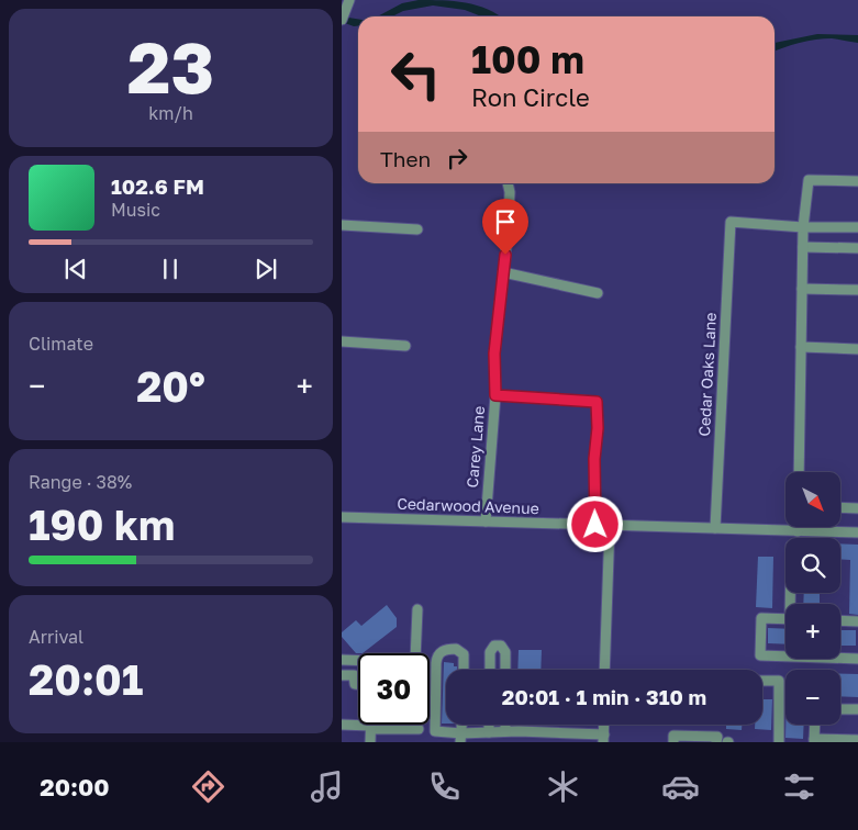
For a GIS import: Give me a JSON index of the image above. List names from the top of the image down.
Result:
{
  "streets": {
    "street": ["Cedar Oaks Lane", "Carey Lane", "Cedarwood Avenue"]
  },
  "crossings": [
    ["Cedar Oaks Lane", "Cedarwood Avenue"],
    ["Carey Lane", "Cedarwood Avenue"]
  ],
  "north": "bottom right",
  "page": {
    "tile": [
      ["23", "km/h"],
      "Climate",
      ["Range · 38%", "190 km"],
      ["Arrival", "20:01"]
    ],
    "turn": ["100 m", "Ron Circle"],
    "then": "Then",
    "song": ["102.6 FM", "Music"],
    "heat": ["−", "20°", "+"],
    "map_buttons": ["+", "−"],
    "limit": "30",
    "trip": "20:01 · 1 min · 310 m",
    "tabs": "20:00"
  }
}
